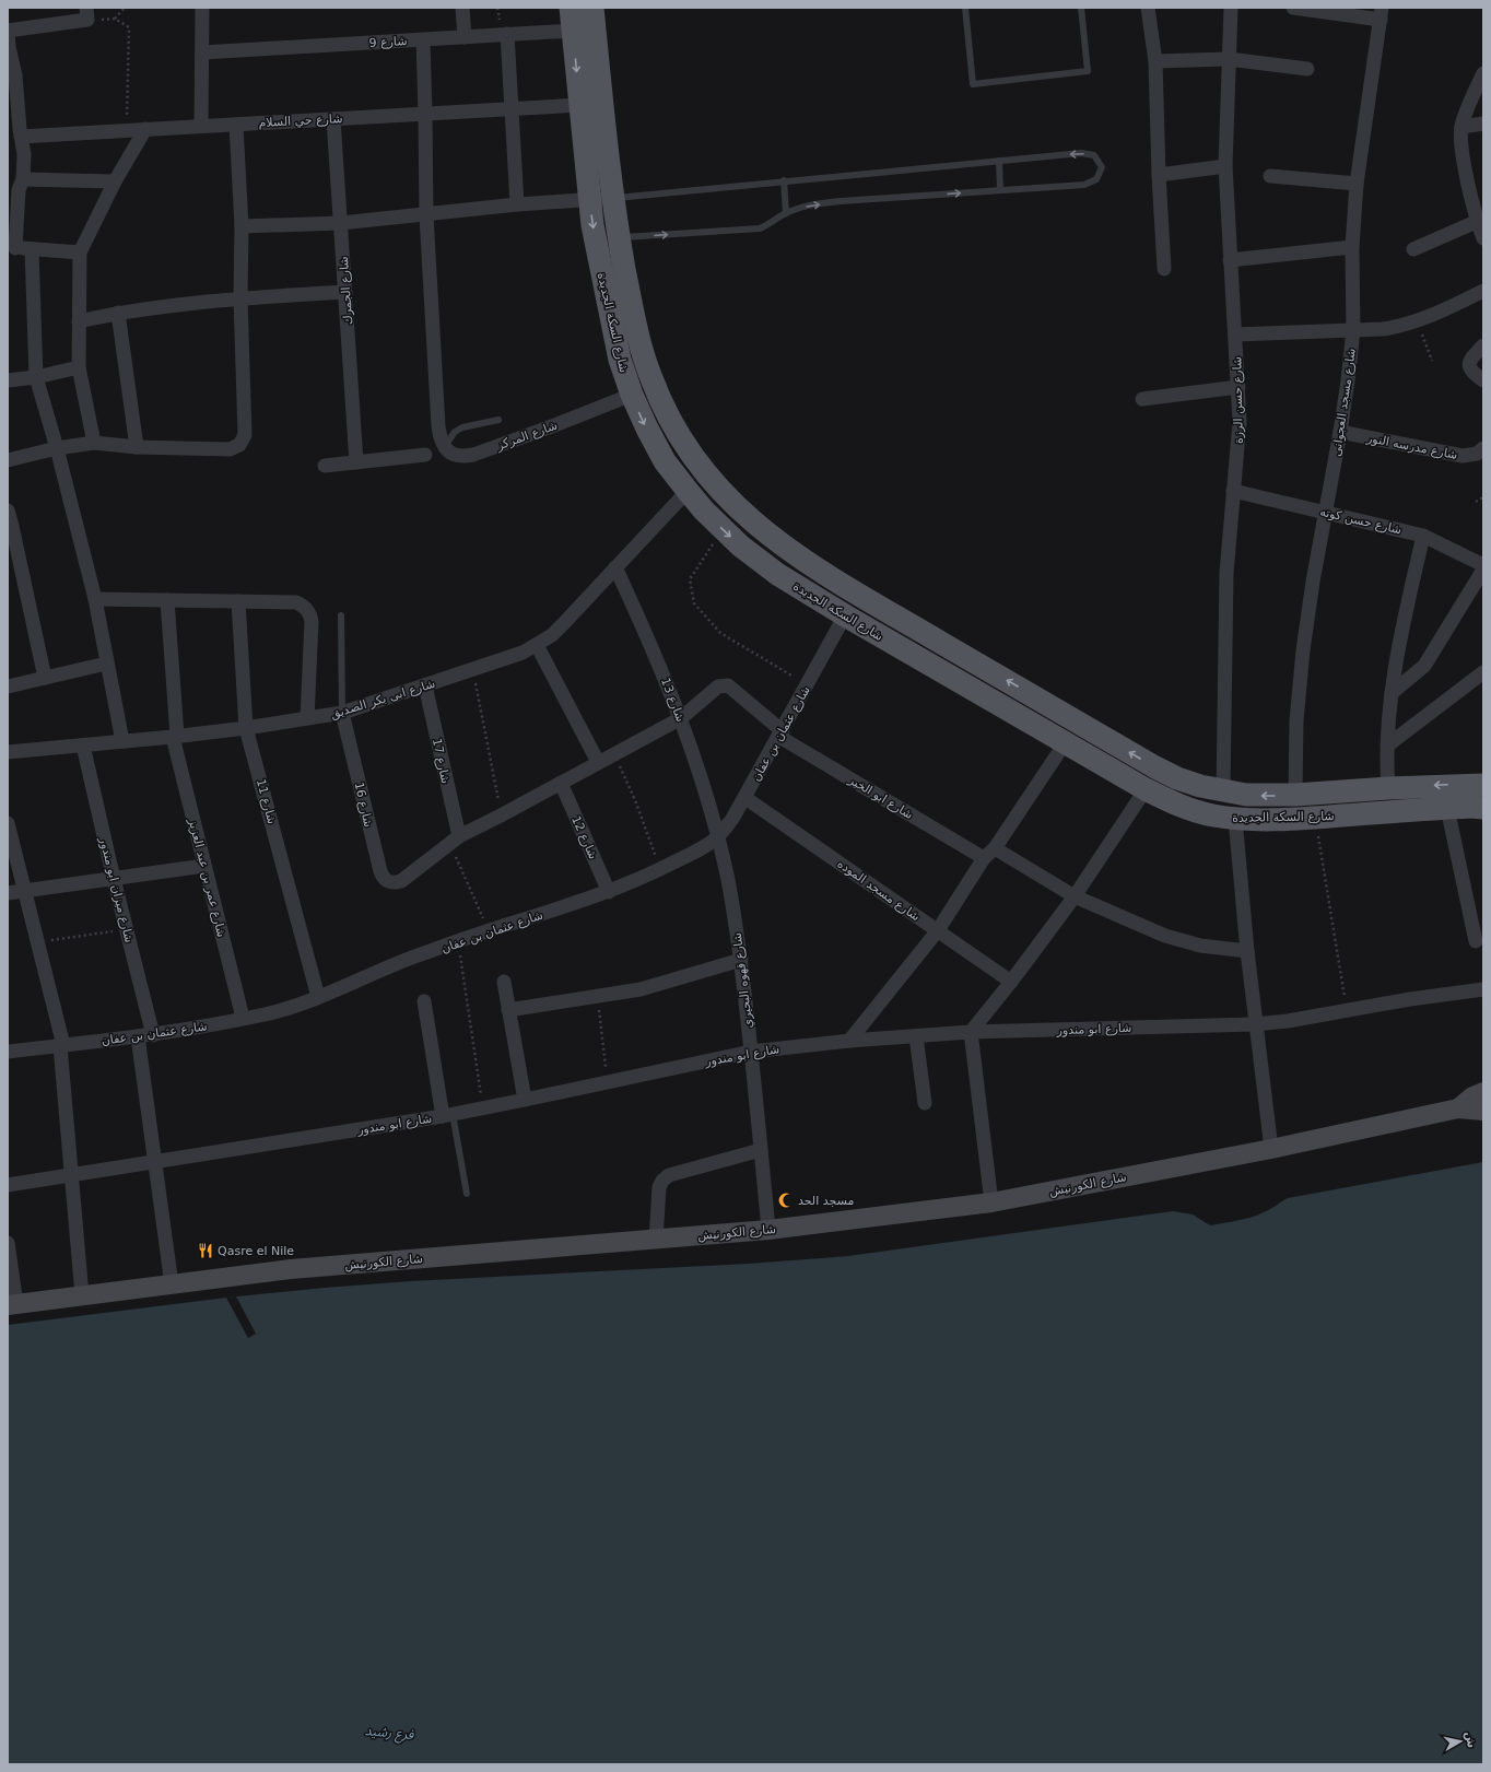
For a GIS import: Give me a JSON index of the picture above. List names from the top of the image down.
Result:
{
  "streets": {
    "main road": ["شارع السكة الجديدة", "شارع الكورنيش"],
    "street": [
      "شارع 9",
      "شارع حي السلام",
      "شارع الجمرك",
      "شارع حسن الرزة",
      "شارع مسجد العجوانى",
      "شارع المركز",
      "شارع مدرسه النور",
      "شارع حسن كوته",
      "شارع ابى بكر الصديق",
      "شارع 13",
      "شارع عثمان بن عفان",
      "شارع 17",
      "شارع ابو الخير",
      "شارع 11",
      "شارع 16",
      "شارع 12",
      "شارع عمر بن عبد العزيز",
      "شارع ميزان ابو مندور",
      "شارع مسجد الموده",
      "شارع قهوه البحيري",
      "شارع ابو مندور"
    ]
  },
  "crossings": [
    ["شارع 9", "شارع السكة الجديدة"],
    ["شارع حي السلام", "شارع الجمرك"],
    ["شارع حي السلام", "شارع السكة الجديدة"],
    ["شارع السكة الجديدة", "شارع حسن الرزة"],
    ["شارع السكة الجديدة", "شارع مسجد العجوانى"],
    ["شارع السكة الجديدة", "شارع المركز"],
    ["شارع السكة الجديدة", "شارع ابى بكر الصديق"],
    ["شارع السكة الجديدة", "شارع عثمان بن عفان"],
    ["شارع حسن الرزة", "شارع حسن كوته"],
    ["شارع مسجد العجوانى", "شارع مدرسه النور"],
    ["شارع مسجد العجوانى", "شارع حسن كوته"],
    ["شارع ابى بكر الصديق", "شارع 13"],
    ["شارع ابى بكر الصديق", "شارع 17"],
    ["شارع ابى بكر الصديق", "شارع 11"],
    ["شارع ابى بكر الصديق", "شارع 16"],
    ["شارع ابى بكر الصديق", "شارع عمر بن عبد العزيز"],
    ["شارع ابى بكر الصديق", "شارع ميزان ابو مندور"],
    ["شارع 13", "شارع عثمان بن عفان"],
    ["شارع 13", "شارع ابو الخير"],
    ["شارع 13", "شارع قهوه البحيري"],
    ["شارع عثمان بن عفان", "شارع ابو الخير"],
    ["شارع عثمان بن عفان", "شارع 11"],
    ["شارع عثمان بن عفان", "شارع 12"],
    ["شارع عثمان بن عفان", "شارع عمر بن عبد العزيز"],
    ["شارع عثمان بن عفان", "شارع ميزان ابو مندور"],
    ["شارع عثمان بن عفان", "شارع مسجد الموده"],
    ["شارع عثمان بن عفان", "شارع قهوه البحيري"],
    ["شارع 17", "شارع 16"],
    ["شارع قهوه البحيري", "شارع ابو مندور"],
    ["شارع قهوه البحيري", "شارع الكورنيش"]
  ],
  "water": ["فرع رشيد"],
  "places": {
    "mosque": ["مسجد الحد"],
    "restaurant": ["Qasre el Nile"]
  },
  "north": "right"
}
